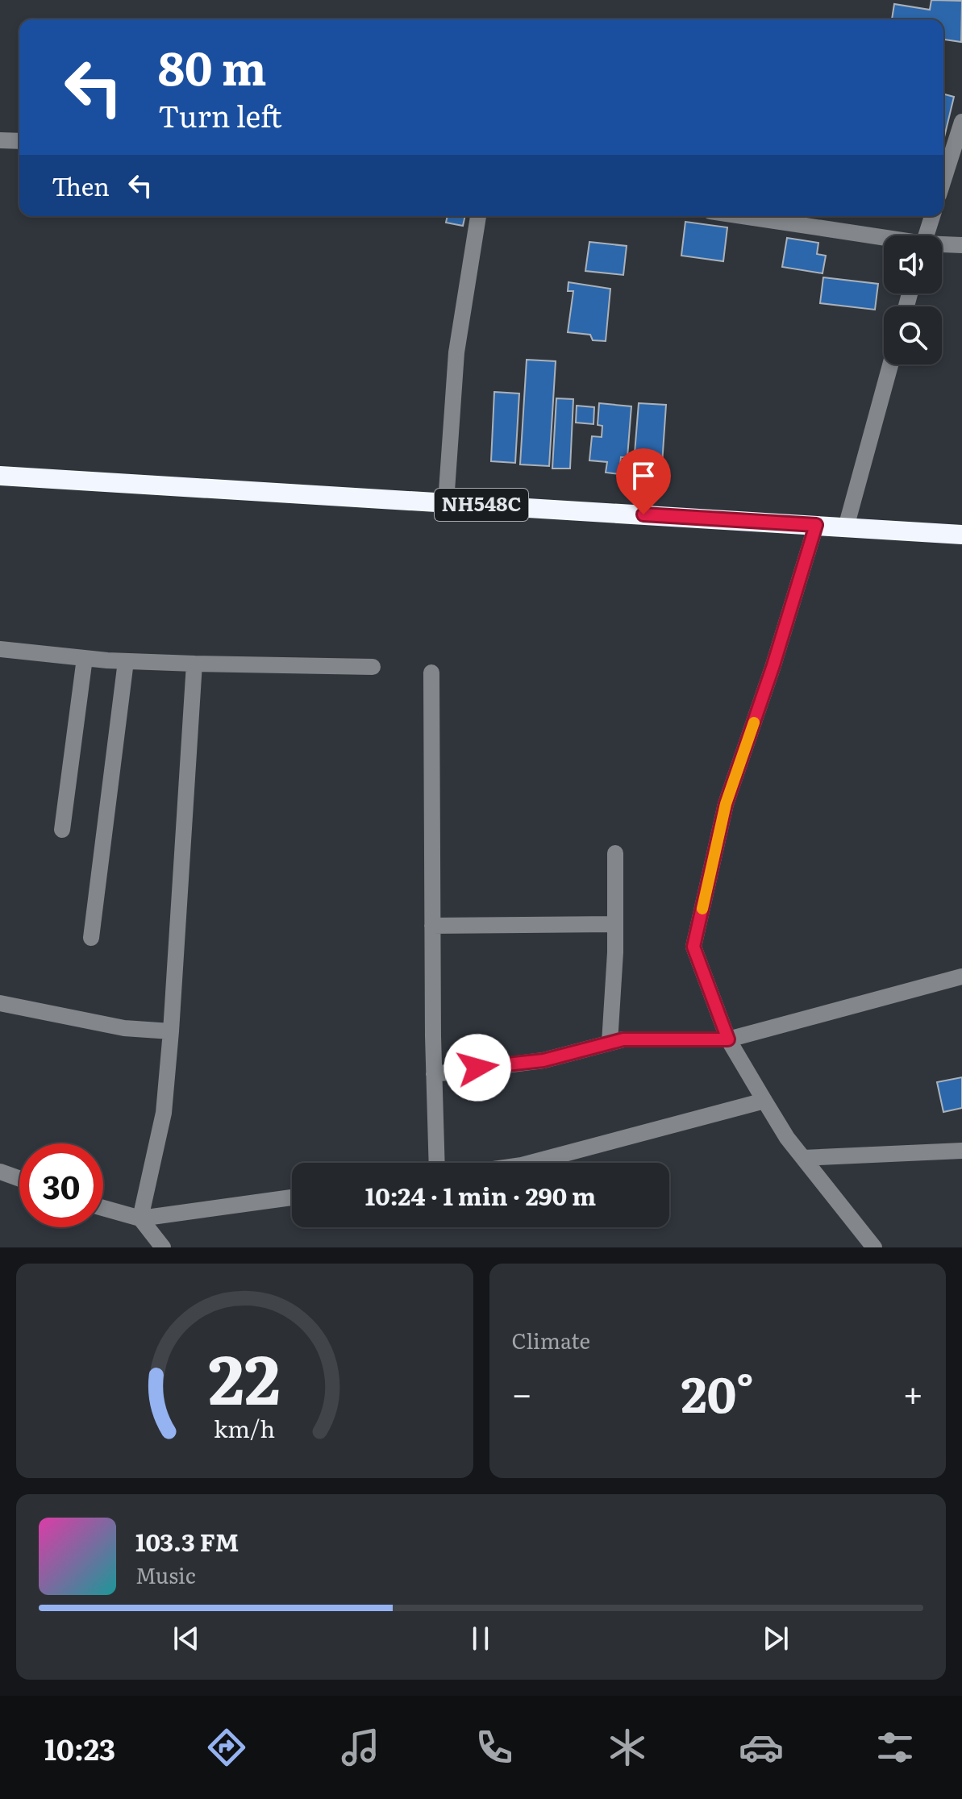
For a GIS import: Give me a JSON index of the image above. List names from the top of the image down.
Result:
{
  "streets": {
    "highway": ["NH548C"]
  },
  "page": {
    "turn": ["80 m", "Turn left"],
    "then": "Then",
    "limit": "30",
    "trip": "10:24 · 1 min · 290 m",
    "tile": "Climate",
    "heat": ["−", "20°", "+"],
    "song": ["103.3 FM", "Music"],
    "tabs": "10:23",
    "gauge": ["22", "km/h"]
  }
}
